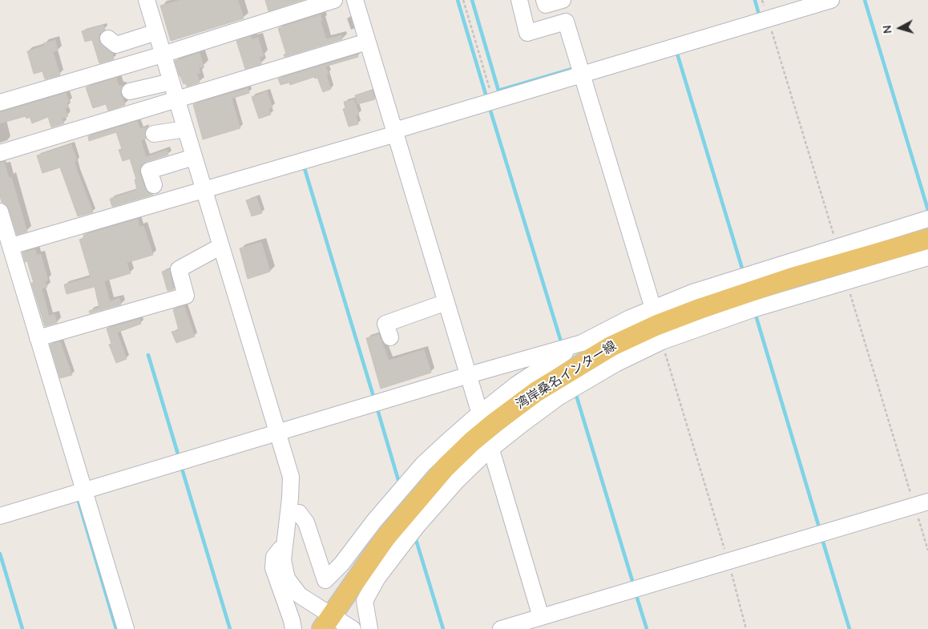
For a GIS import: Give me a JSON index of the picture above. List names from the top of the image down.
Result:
{
  "streets": {
    "main road": ["湾岸桑名インター線"]
  },
  "north": "left"
}
